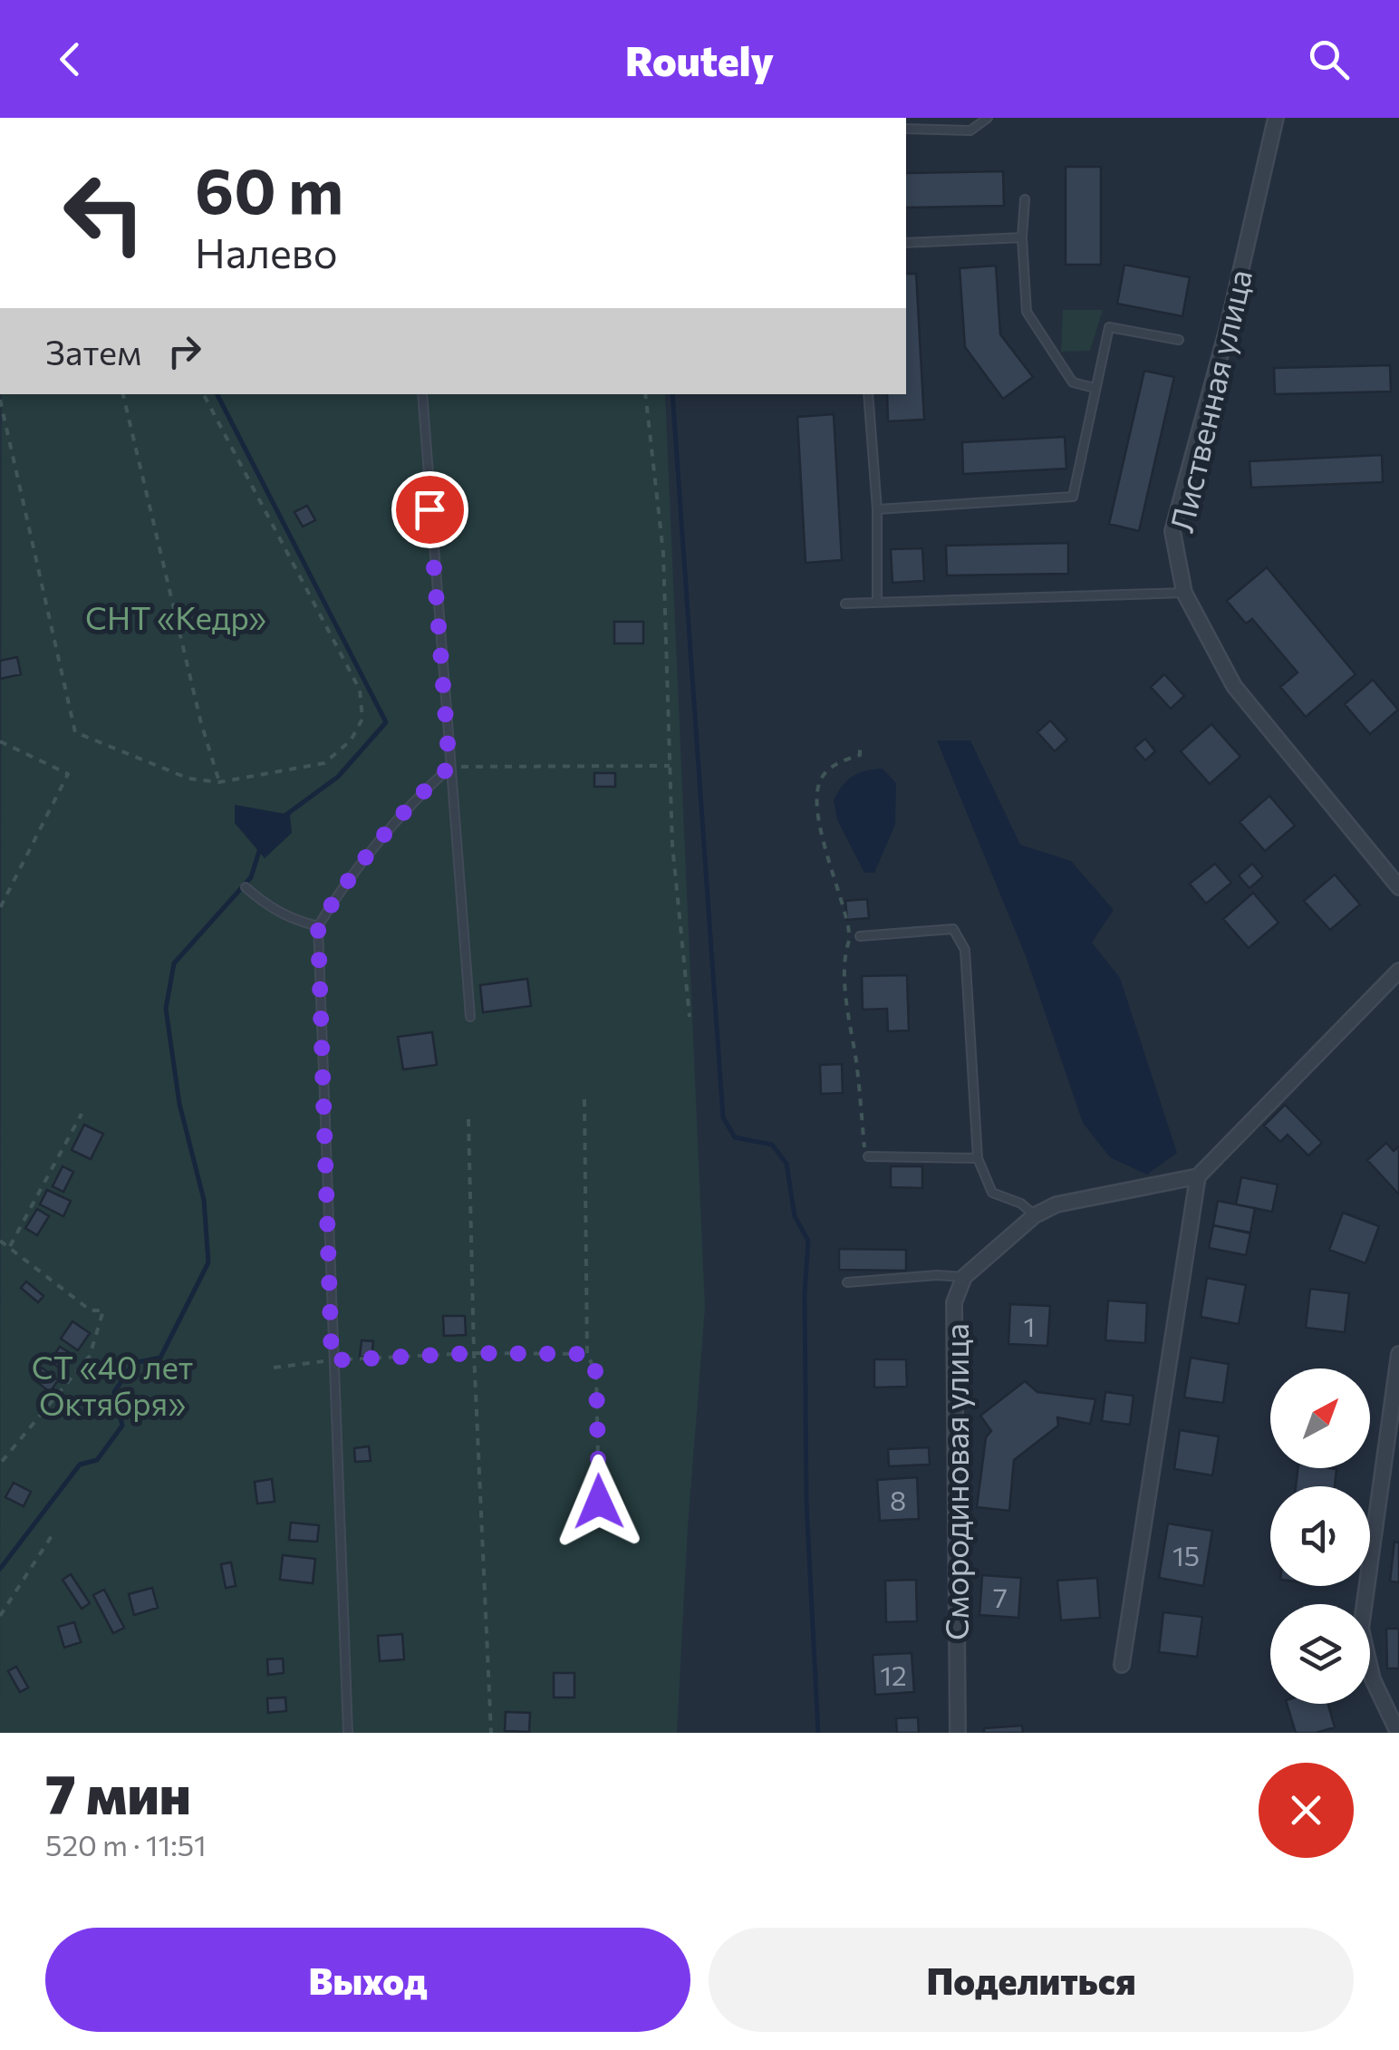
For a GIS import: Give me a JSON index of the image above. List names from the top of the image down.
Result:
{
  "streets": {
    "street": ["Лиственная улица", "Смородиновая улица"]
  },
  "parks": ["СНТ «Кедр»", "СТ «40 лет Октября»"],
  "house_numbers": [
    "1",
    "8",
    "15",
    "7",
    "12"
  ],
  "north": "top right",
  "page": {
    "header": "Routely",
    "turn": ["60 m", "Налево"],
    "then": "Затем",
    "heading": ["7 мин", "520 m · 11:51"],
    "buttons": ["Выход", "Поделиться"]
  }
}
